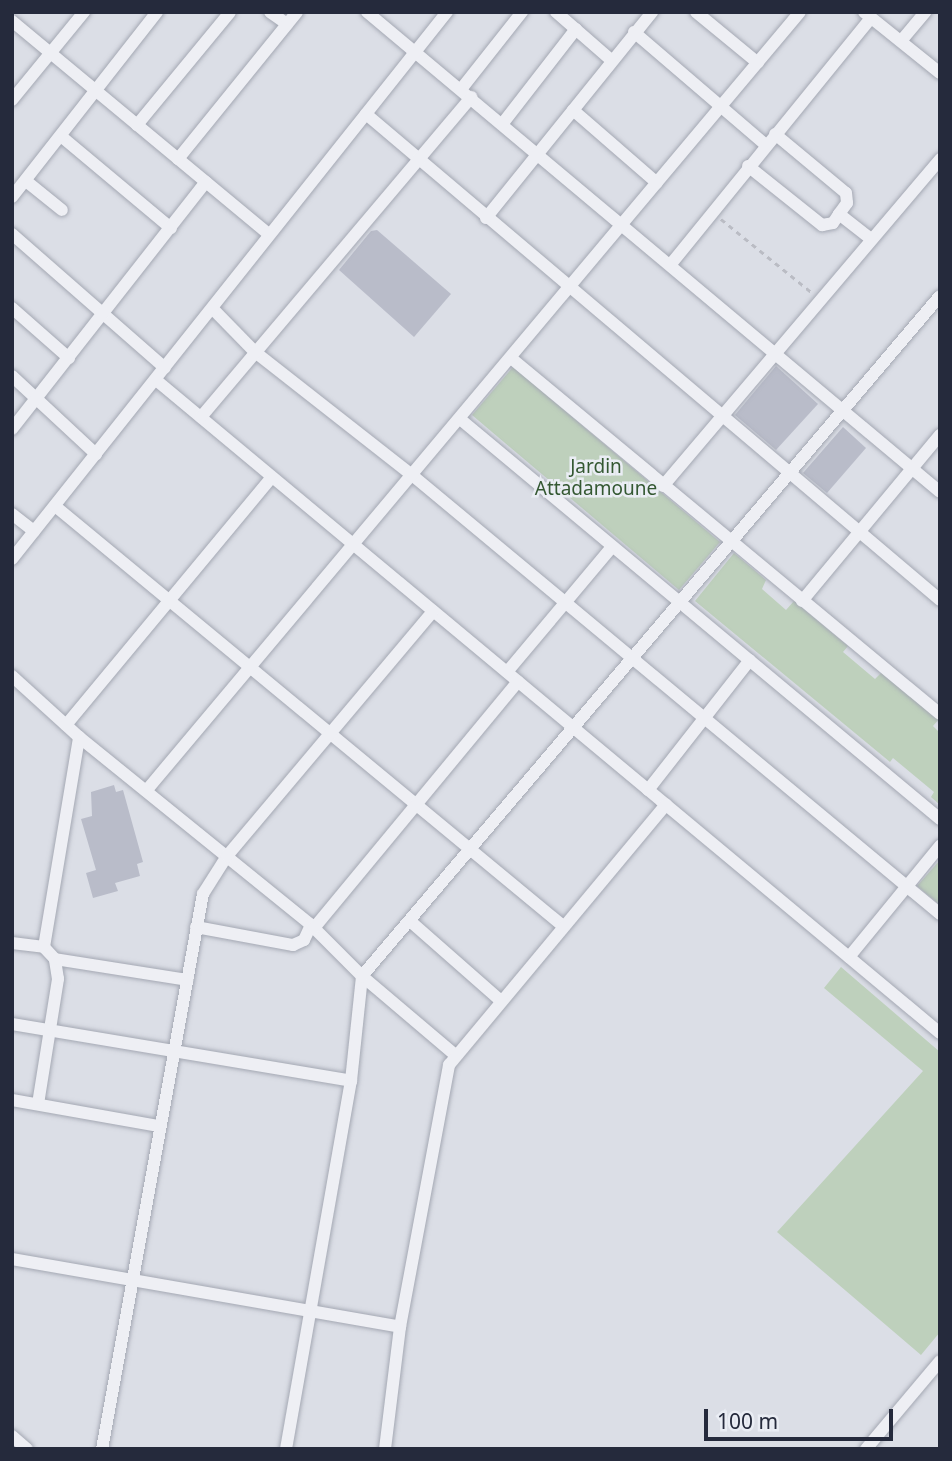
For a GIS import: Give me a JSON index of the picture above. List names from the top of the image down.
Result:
{
  "parks": ["Jardin Attadamoune"],
  "scale_bar": "100 m"
}
